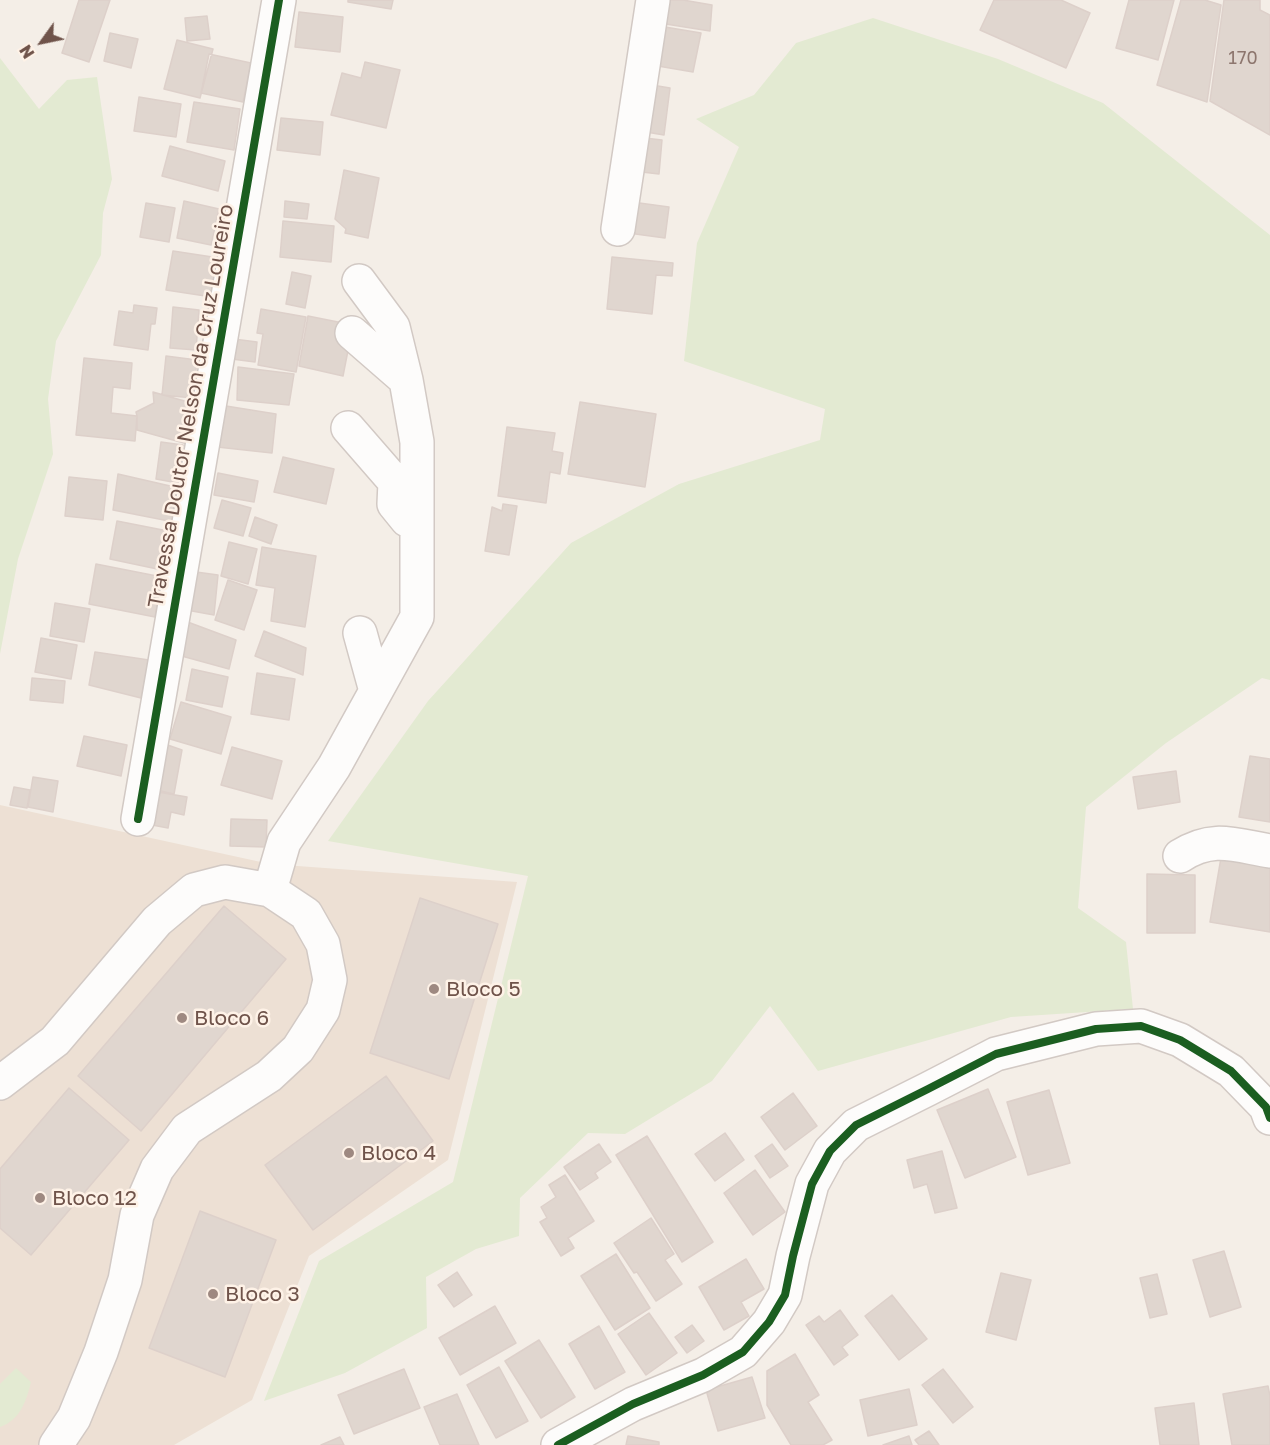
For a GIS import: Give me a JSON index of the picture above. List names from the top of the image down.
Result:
{
  "streets": {
    "street": ["Travessa Doutor Nelson da Cruz Loureiro"]
  },
  "places": [
    "Bloco 5",
    "Bloco 6",
    "Bloco 4",
    "Bloco 12",
    "Bloco 3"
  ],
  "house_numbers": ["170"],
  "north": "bottom left"
}
